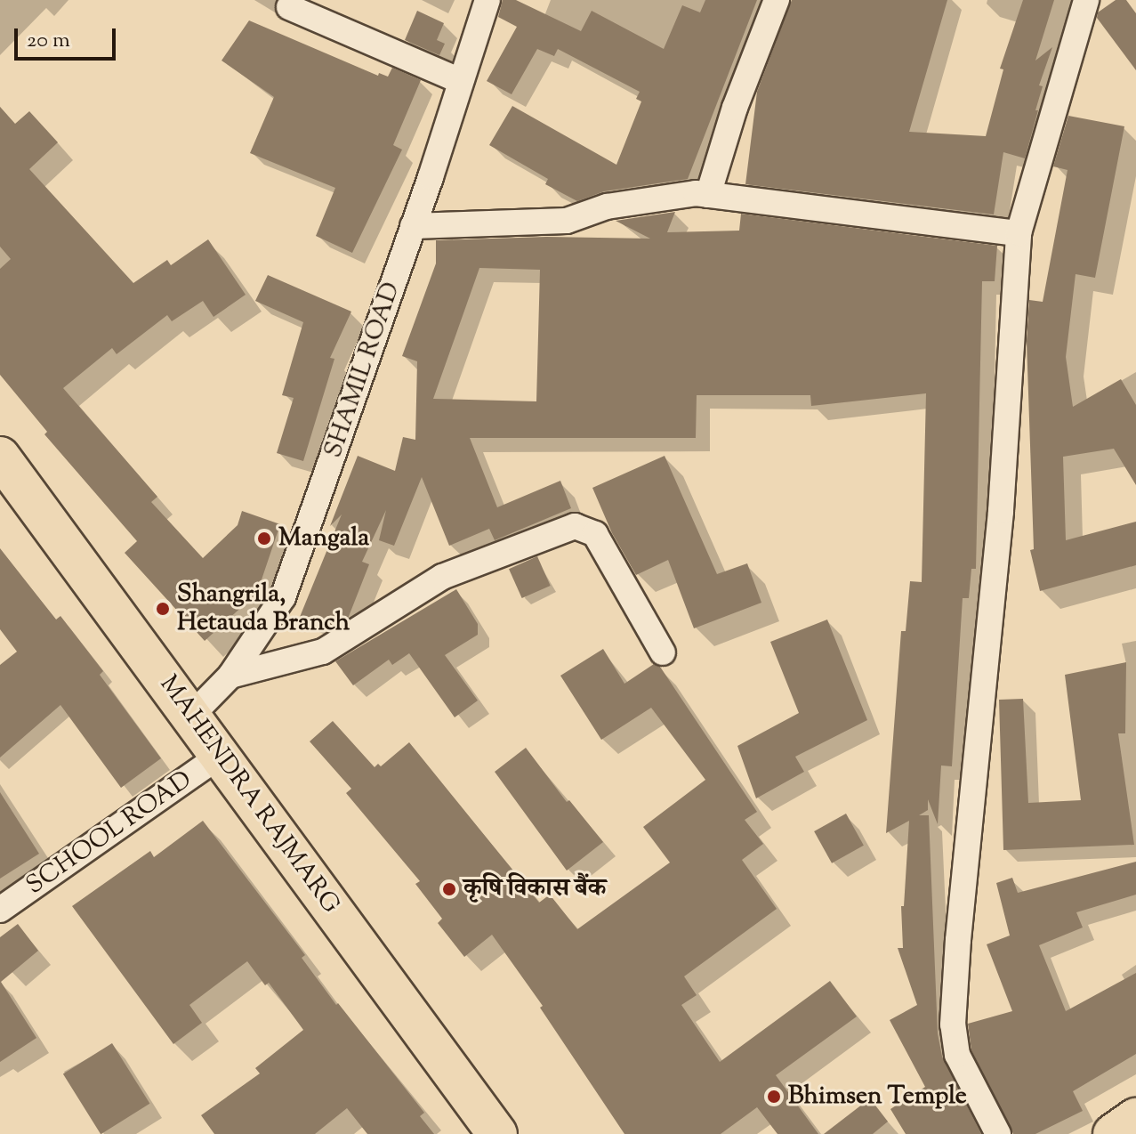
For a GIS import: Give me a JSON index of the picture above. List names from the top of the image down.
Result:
{
  "streets": {
    "highway": ["MAHENDRA RAJMARG"],
    "street": ["SHAMIL ROAD", "SCHOOL ROAD"]
  },
  "crossings": [
    ["SHAMIL ROAD", "MAHENDRA RAJMARG"],
    ["MAHENDRA RAJMARG", "SCHOOL ROAD"]
  ],
  "places": [
    "Mangala",
    "Shangrila, Hetauda Branch",
    "कृषि विकास बैंक",
    "Bhimsen Temple"
  ],
  "scale_bar": "20 m"
}
